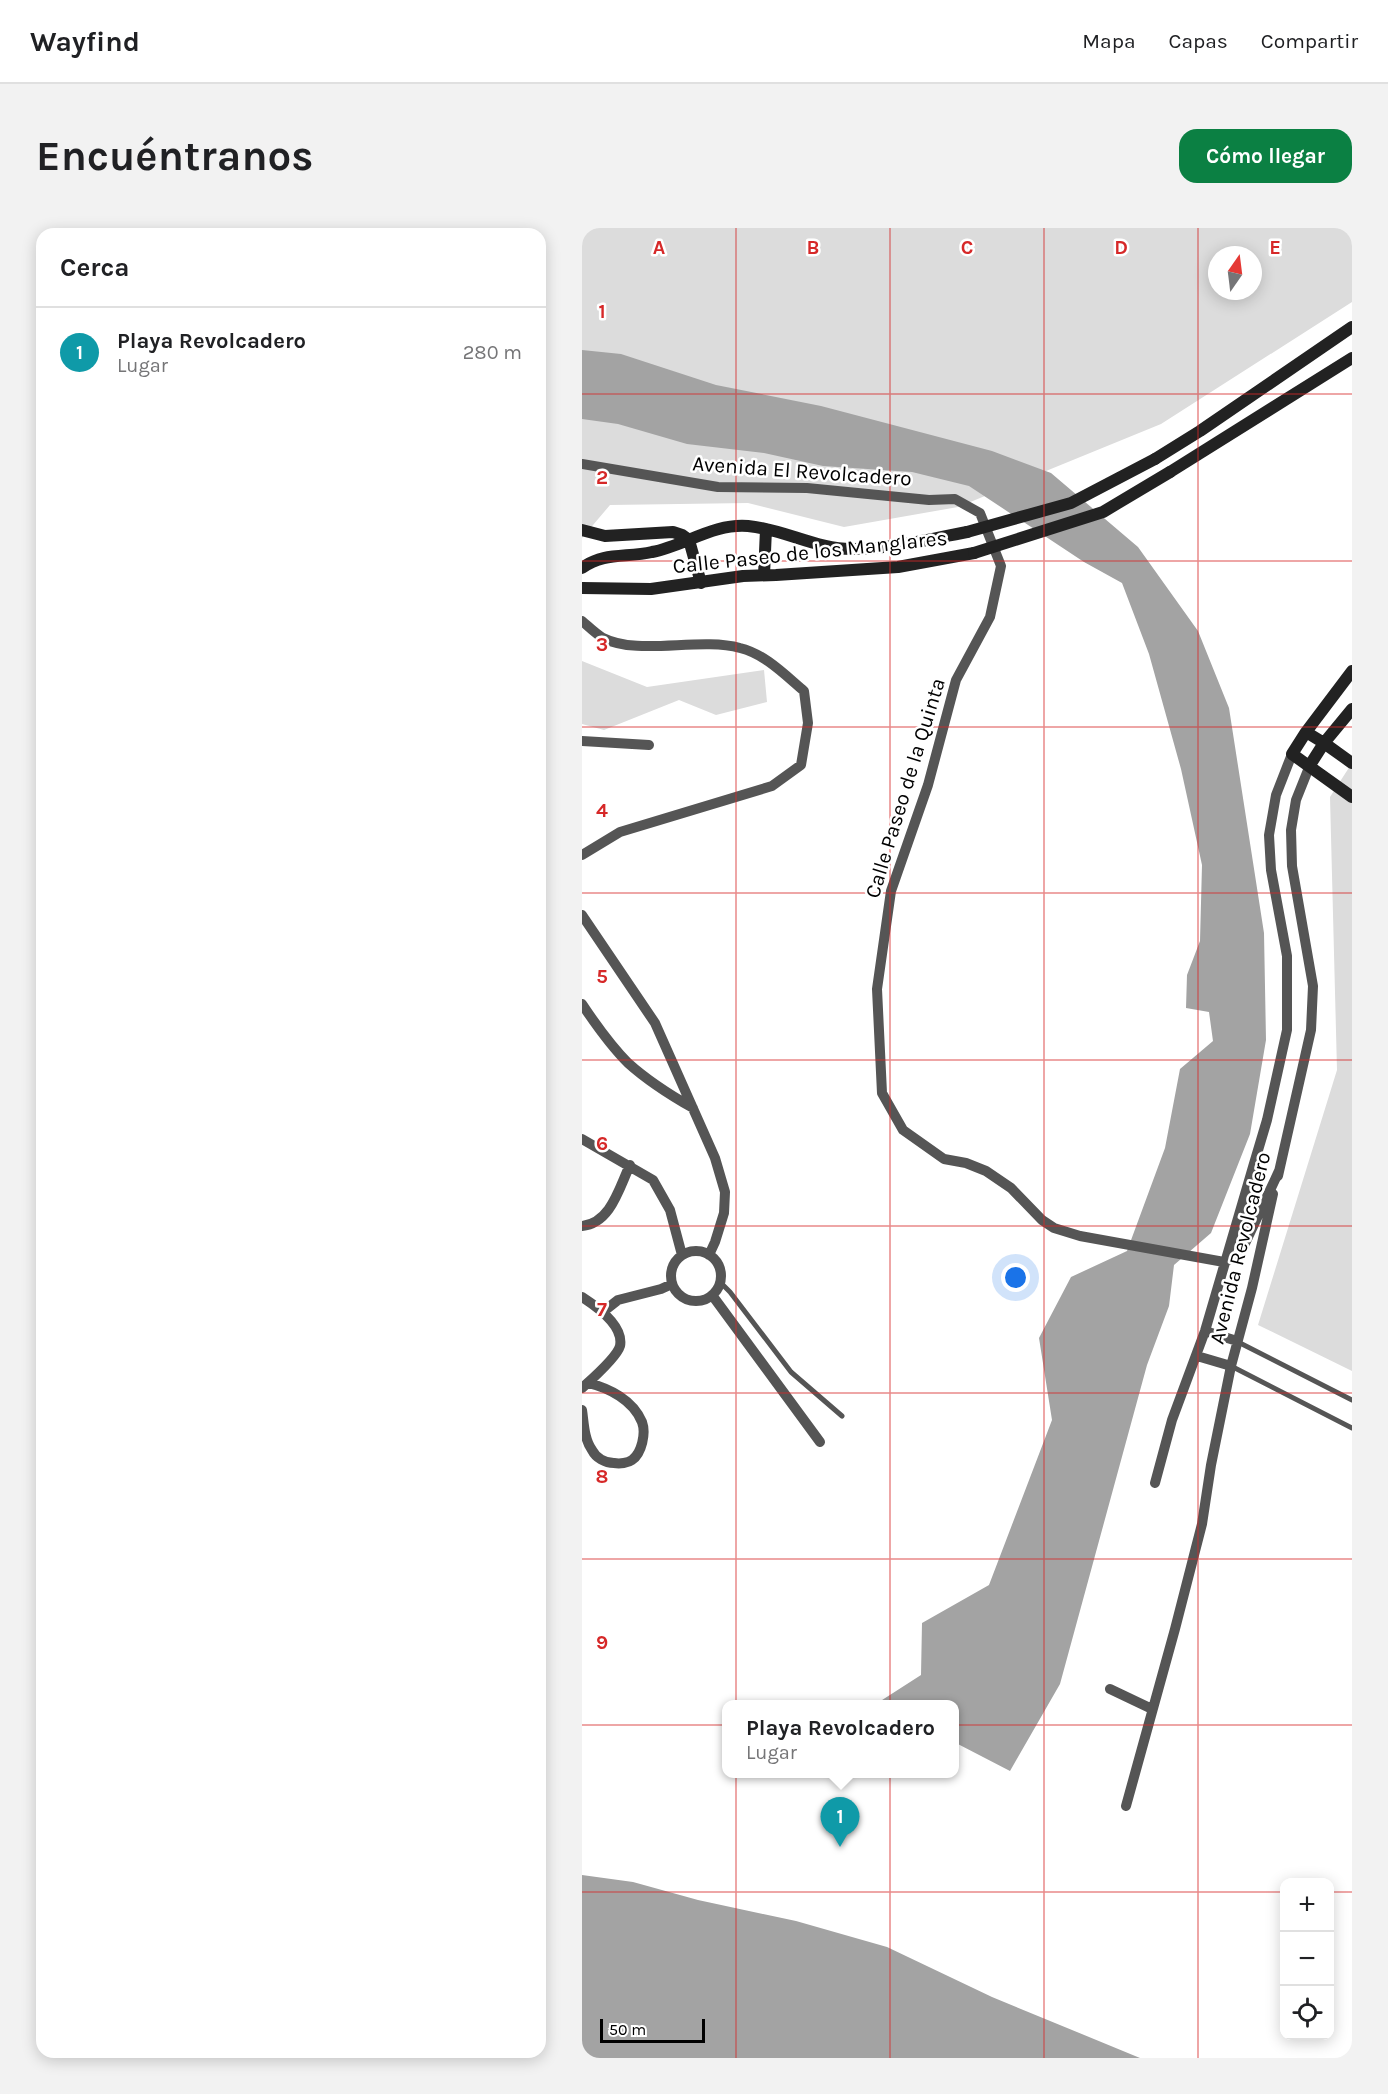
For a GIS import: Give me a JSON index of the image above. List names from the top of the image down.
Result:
{
  "streets": {
    "main road": ["Calle Paseo de los Manglares", "Avenida Revolcadero"],
    "street": ["Avenida El Revolcadero", "Calle Paseo de la Quinta"]
  },
  "crossings": [
    ["Avenida El Revolcadero", "Calle Paseo de la Quinta"],
    ["Calle Paseo de la Quinta", "Avenida Revolcadero"]
  ],
  "scale_bar": "50 m",
  "north": "top",
  "page": {
    "header": "Wayfind",
    "nav": ["Mapa", "Capas", "Compartir"],
    "buttons": "Cómo llegar",
    "title": "Encuéntranos",
    "heading": "Cerca",
    "list": [
      {
        "mark": "1",
        "name": "Playa Revolcadero",
        "note": "Lugar",
        "value": "280 m"
      }
    ],
    "popup": ["Playa Revolcadero", "Lugar"],
    "pins": "1",
    "map_buttons": ["+", "−"],
    "scale": "50 m"
  },
  "grid": {
    "columns": [
      "A",
      "B",
      "C",
      "D",
      "E"
    ],
    "rows": [
      "1",
      "2",
      "3",
      "4",
      "5",
      "6",
      "7",
      "8",
      "9"
    ]
  }
}
